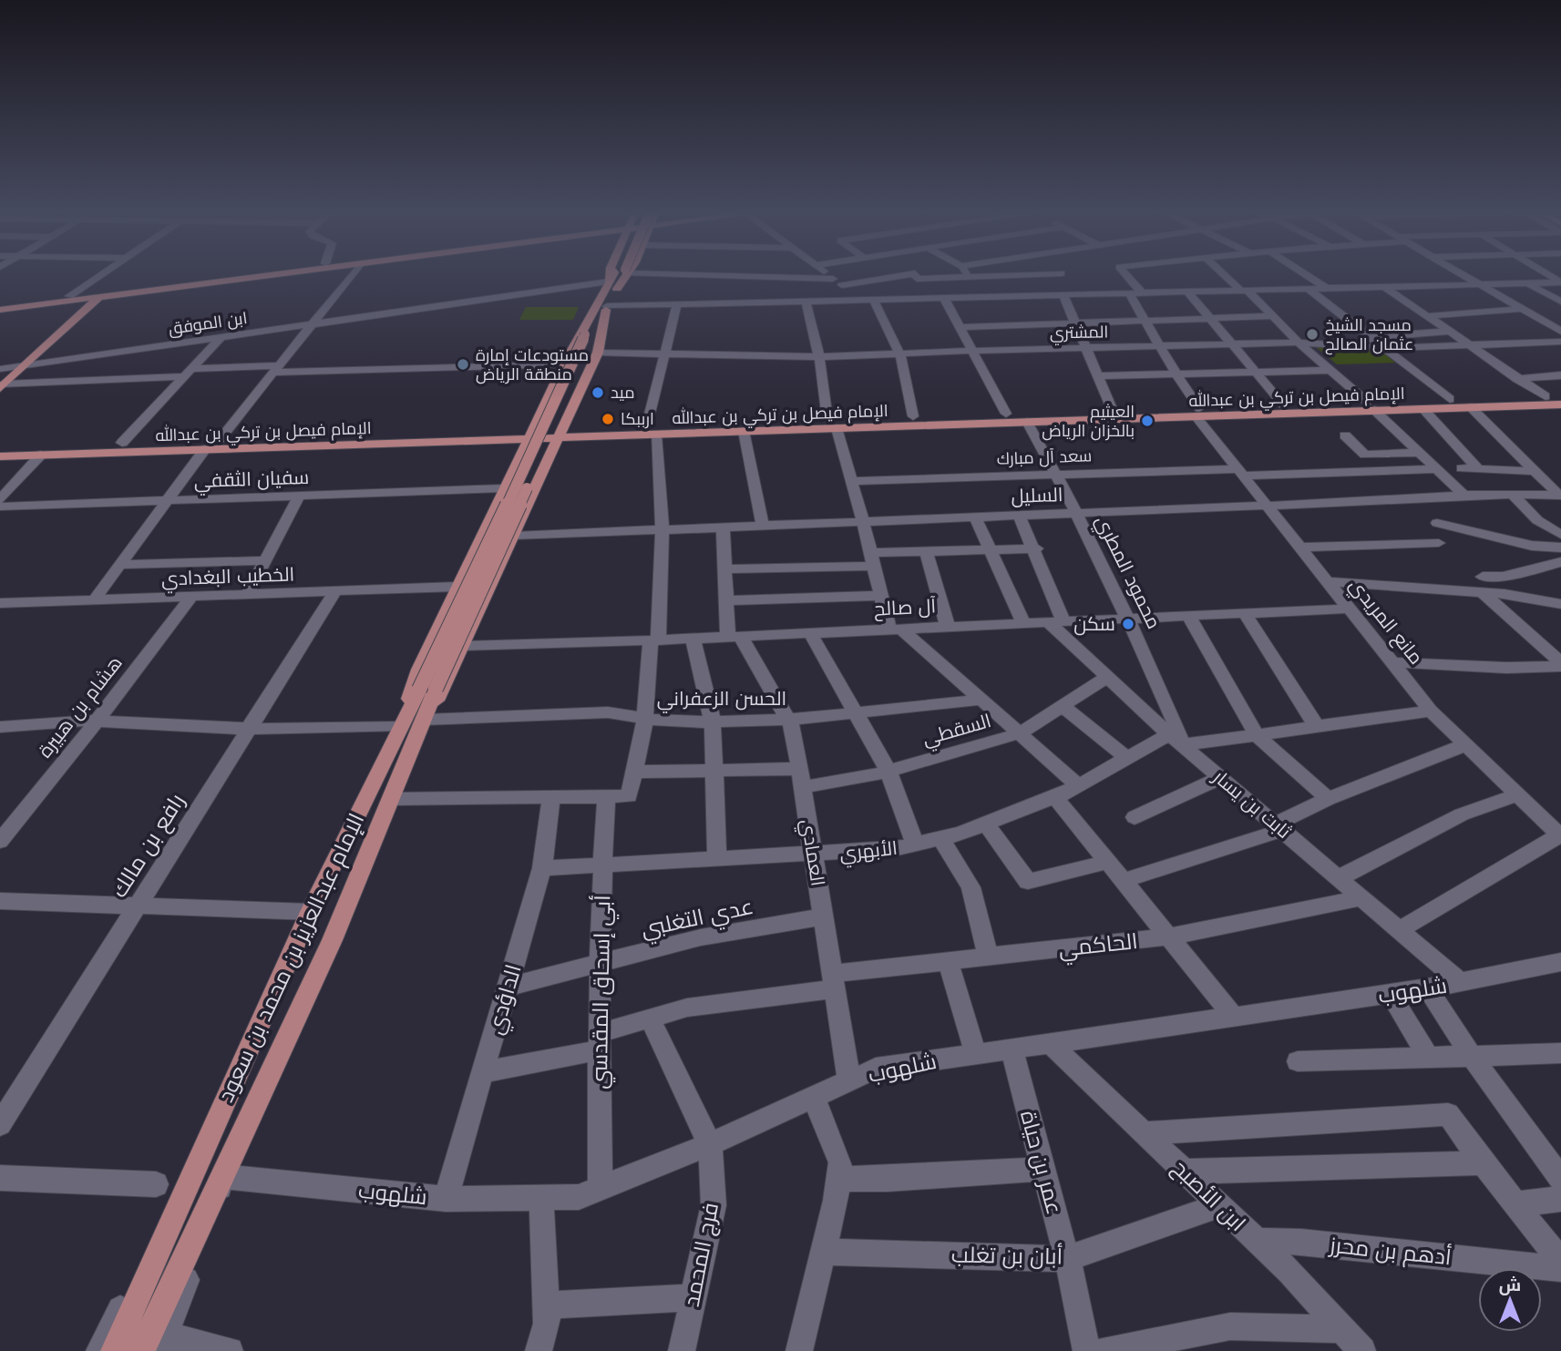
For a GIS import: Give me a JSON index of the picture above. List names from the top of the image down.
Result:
{
  "streets": {
    "main road": ["الإمام فيصل بن تركي بن عبدالله", "الإمام عبدالعزيز بن محمد بن سعود"],
    "street": [
      "ابن الموفق",
      "المشتري",
      "سعد آل مبارك",
      "سفيان الثقفي",
      "السليل",
      "محمود المطري",
      "الخطيب البغدادي",
      "آل صالح",
      "مانع المريدي",
      "الحسن الزعفراني",
      "هشام بن هبيرة",
      "السقطي",
      "ثابت بن يسار",
      "رافع بن مالك",
      "الأبهري",
      "العمادي",
      "عدي التغلبي",
      "الحاكمي",
      "شلهوب",
      "أبي إسحاق المقدسي",
      "الداؤدي",
      "عمر بن حياة",
      "ابن الأصبح",
      "أدهم بن محرز",
      "فرج المحمد",
      "أبان بن تغلب"
    ]
  },
  "crossings": [
    ["ابن الموفق", "الإمام عبدالعزيز بن محمد بن سعود"],
    ["المشتري", "مانع المريدي"],
    ["المشتري", "الإمام عبدالعزيز بن محمد بن سعود"],
    ["الإمام فيصل بن تركي بن عبدالله", "محمود المطري"],
    ["الإمام فيصل بن تركي بن عبدالله", "مانع المريدي"],
    ["الإمام فيصل بن تركي بن عبدالله", "الإمام عبدالعزيز بن محمد بن سعود"],
    ["سعد آل مبارك", "محمود المطري"],
    ["سعد آل مبارك", "مانع المريدي"],
    ["سفيان الثقفي", "الإمام عبدالعزيز بن محمد بن سعود"],
    ["السليل", "محمود المطري"],
    ["السليل", "مانع المريدي"],
    ["السليل", "العمادي"],
    ["السليل", "الإمام عبدالعزيز بن محمد بن سعود"],
    ["محمود المطري", "آل صالح"],
    ["محمود المطري", "ثابت بن يسار"],
    ["محمود المطري", "الأبهري"],
    ["الخطيب البغدادي", "هشام بن هبيرة"],
    ["الخطيب البغدادي", "رافع بن مالك"],
    ["الخطيب البغدادي", "الإمام عبدالعزيز بن محمد بن سعود"],
    ["آل صالح", "مانع المريدي"],
    ["آل صالح", "ثابت بن يسار"],
    ["آل صالح", "العمادي"],
    ["آل صالح", "الإمام عبدالعزيز بن محمد بن سعود"],
    ["مانع المريدي", "الأبهري"],
    ["الحسن الزعفراني", "العمادي"],
    ["الحسن الزعفراني", "الإمام عبدالعزيز بن محمد بن سعود"],
    ["السقطي", "ثابت بن يسار"],
    ["السقطي", "العمادي"],
    ["ثابت بن يسار", "الأبهري"],
    ["ثابت بن يسار", "الحاكمي"],
    ["ثابت بن يسار", "شلهوب"],
    ["الأبهري", "العمادي"],
    ["الأبهري", "أبي إسحاق المقدسي"],
    ["الأبهري", "الداؤدي"],
    ["العمادي", "عدي التغلبي"],
    ["العمادي", "الحاكمي"],
    ["العمادي", "شلهوب"],
    ["عدي التغلبي", "أبي إسحاق المقدسي"],
    ["عدي التغلبي", "الداؤدي"],
    ["الحاكمي", "أبي إسحاق المقدسي"],
    ["الحاكمي", "الداؤدي"],
    ["الحاكمي", "فرج المحمد"],
    ["الإمام عبدالعزيز بن محمد بن سعود", "شلهوب"],
    ["شلهوب", "أبي إسحاق المقدسي"],
    ["شلهوب", "الداؤدي"],
    ["شلهوب", "عمر بن حياة"],
    ["شلهوب", "ابن الأصبح"],
    ["شلهوب", "فرج المحمد"],
    ["عمر بن حياة", "أبان بن تغلب"],
    ["ابن الأصبح", "أدهم بن محرز"],
    ["ابن الأصبح", "أبان بن تغلب"]
  ],
  "places": [
    "مسجد الشيخ عثمان الصالح",
    "مستودعات إمارة منطقة الرياض",
    "ميد",
    "ارببكا",
    "العيثيم بالخزان الرياض",
    "سكن"
  ],
  "north": "top"
}
